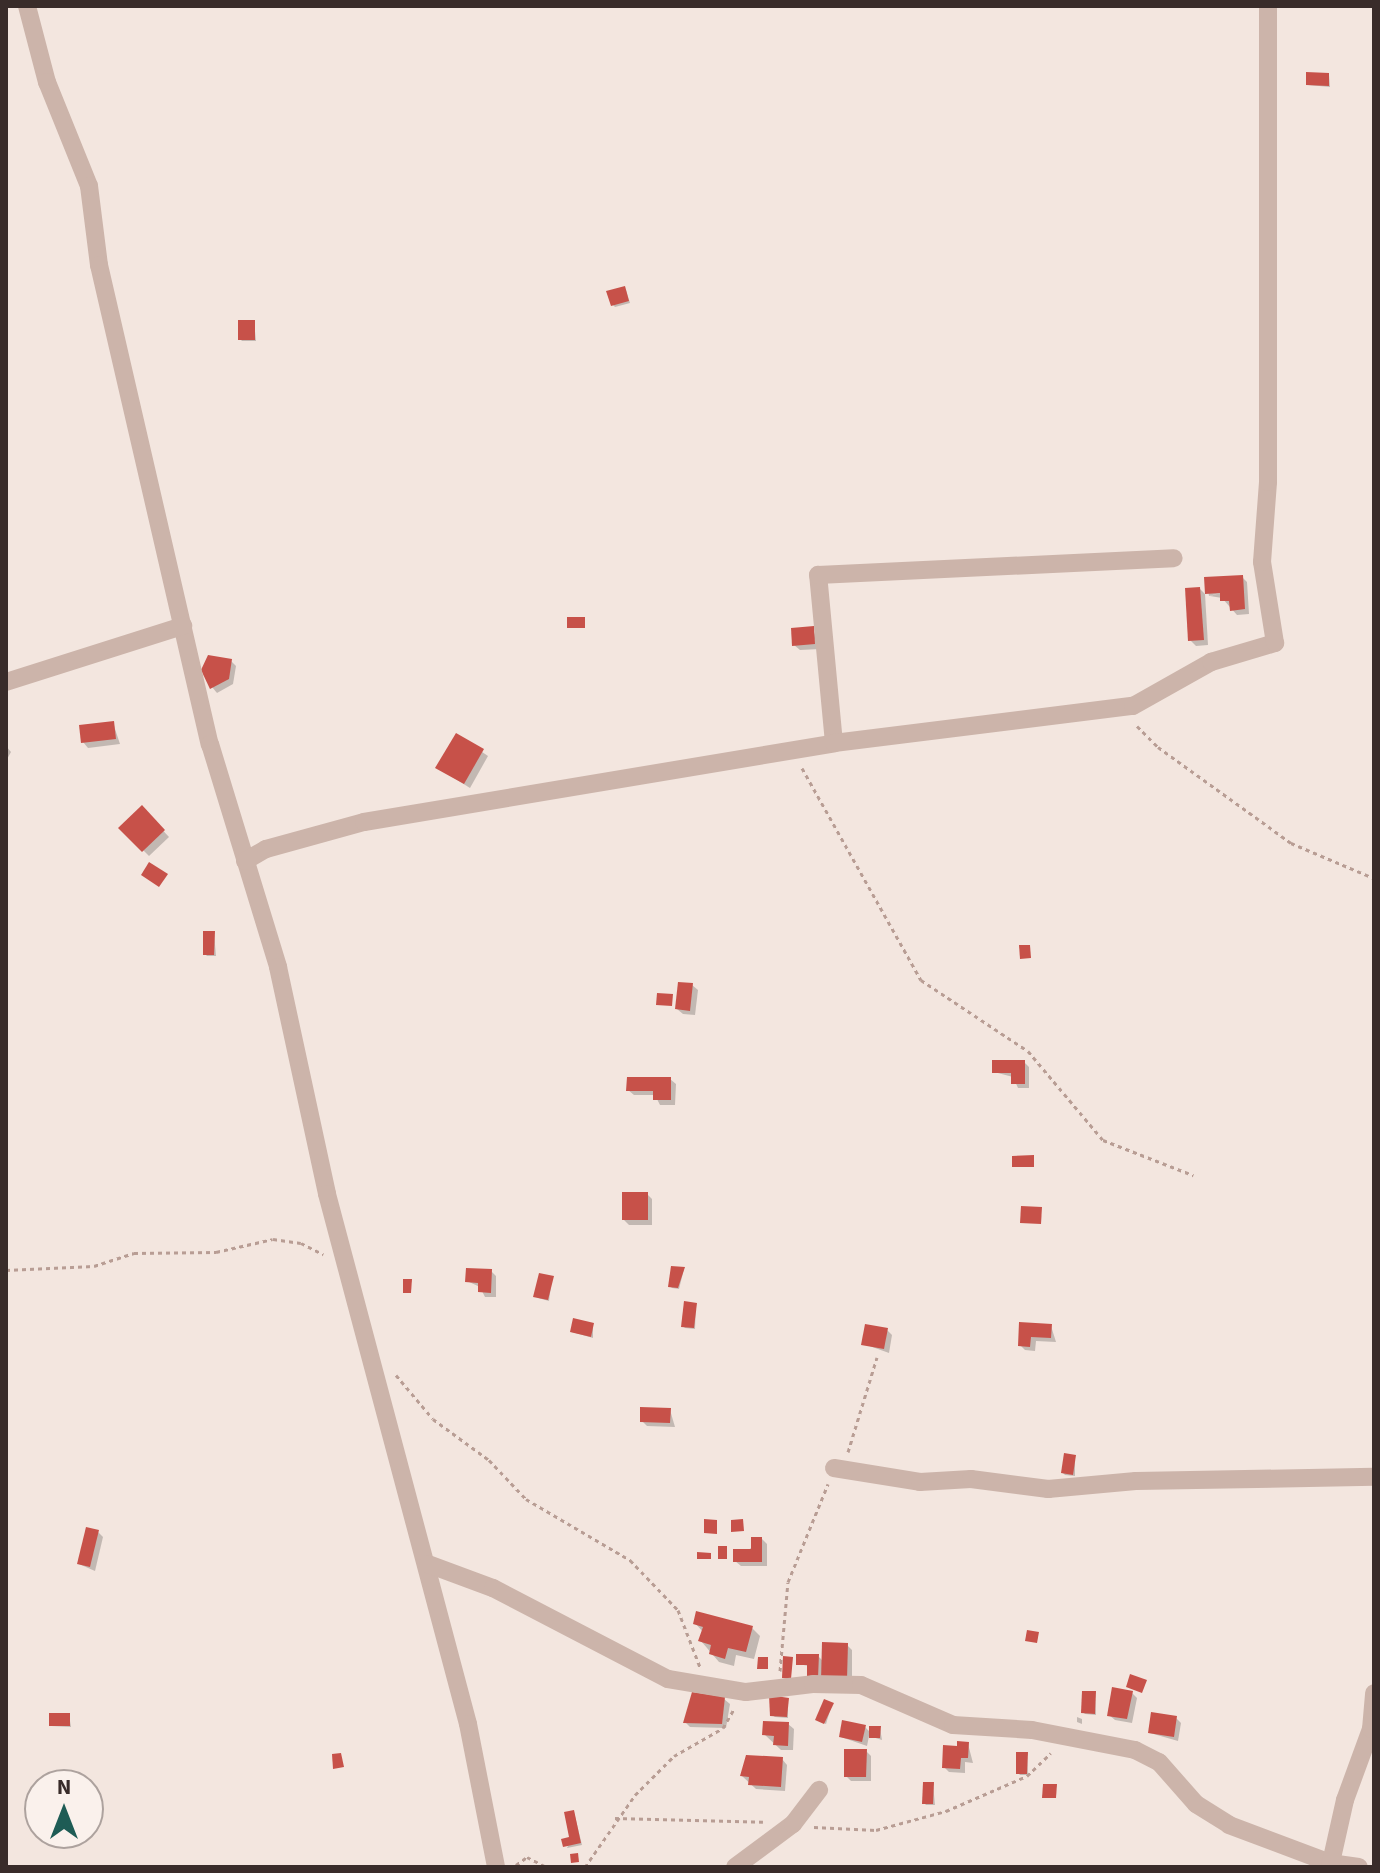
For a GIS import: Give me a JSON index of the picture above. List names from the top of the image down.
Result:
{
  "north": "top"
}
